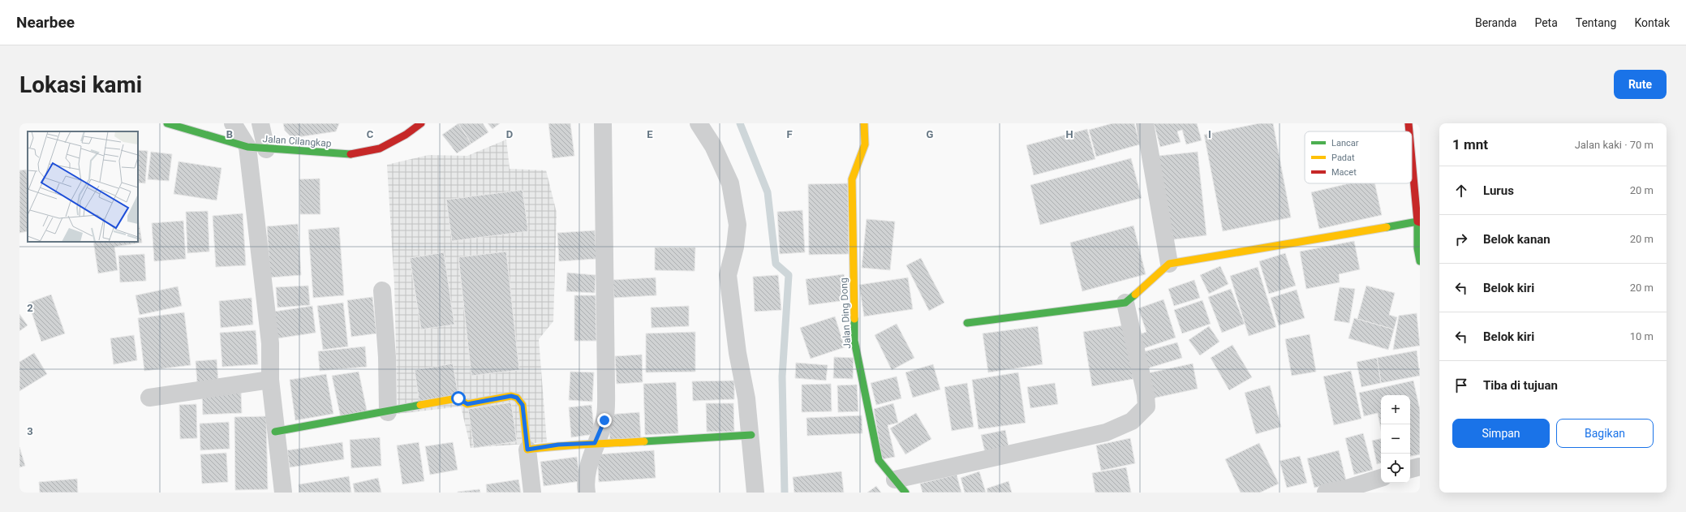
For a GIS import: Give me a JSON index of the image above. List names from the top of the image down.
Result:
{
  "streets": {
    "street": ["Jalan Cilangkap", "Jalan Ding Dong"]
  },
  "legend": ["Lancar", "Padat", "Macet"],
  "page": {
    "header": "Nearbee",
    "nav": [
      "Beranda",
      "Peta",
      "Tentang",
      "Kontak"
    ],
    "buttons": [
      "Rute",
      ["Simpan", "Bagikan"]
    ],
    "title": "Lokasi kami",
    "heading": ["1 mnt", "Jalan kaki · 70 m"],
    "list": [
      ["Lurus", "20 m"],
      ["Belok kanan", "20 m"],
      ["Belok kiri", "20 m"],
      ["Belok kiri", "10 m"],
      "Tiba di tujuan"
    ],
    "map_buttons": ["+", "−"]
  },
  "grid": {
    "columns": [
      "B",
      "C",
      "D",
      "E",
      "F",
      "G",
      "H",
      "I"
    ],
    "rows": ["2", "3"]
  }
}
